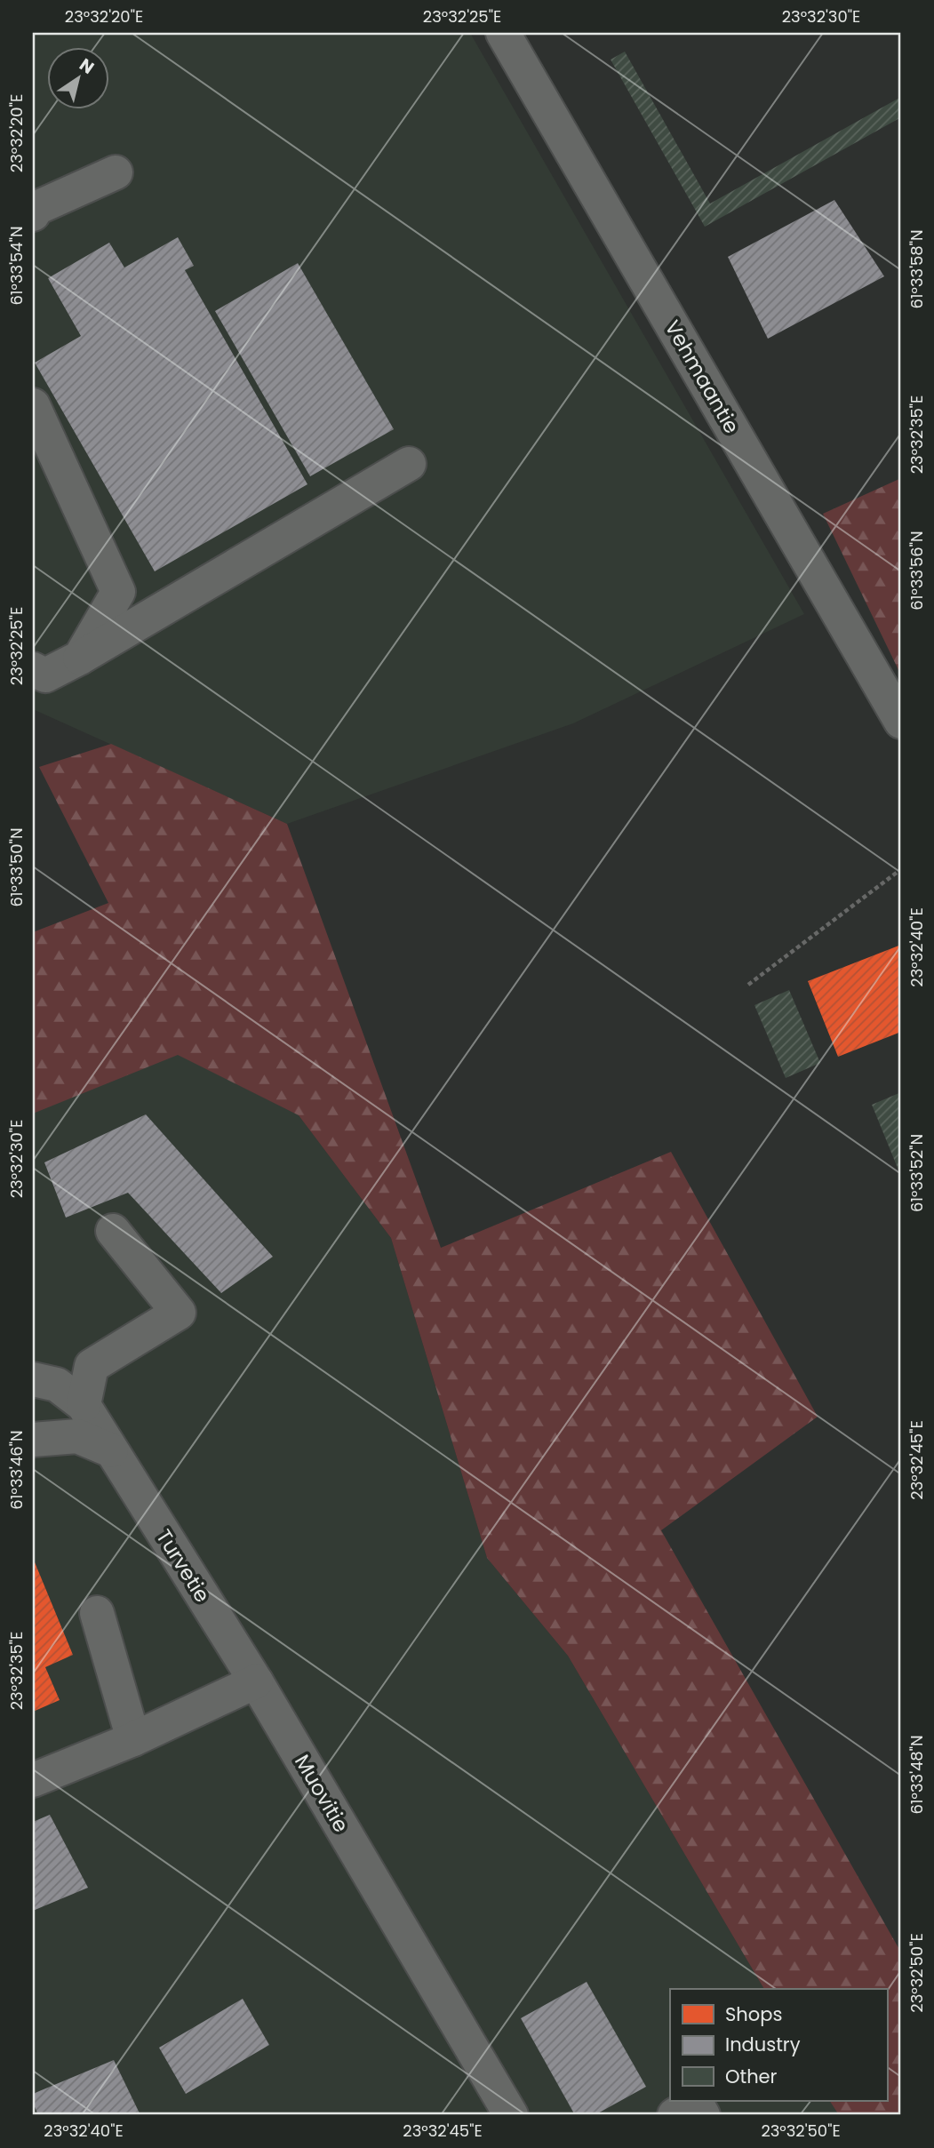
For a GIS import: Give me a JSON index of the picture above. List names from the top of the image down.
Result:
{
  "streets": {
    "street": ["Vehmaantie", "Turvetie", "Muovitie"]
  },
  "crossings": [
    ["Turvetie", "Muovitie"]
  ],
  "legend": ["Shops", "Industry", "Other"],
  "north": "top right",
  "coordinates": [
    "23°32'20\"E",
    "23°32'25\"E",
    "23°32'30\"E",
    "61°33'54\"N",
    "61°33'58\"N",
    "23°32'35\"E",
    "61°33'56\"N",
    "61°33'50\"N",
    "23°32'40\"E",
    "61°33'52\"N",
    "23°32'45\"E",
    "61°33'46\"N",
    "61°33'48\"N",
    "23°32'50\"E"
  ]
}
